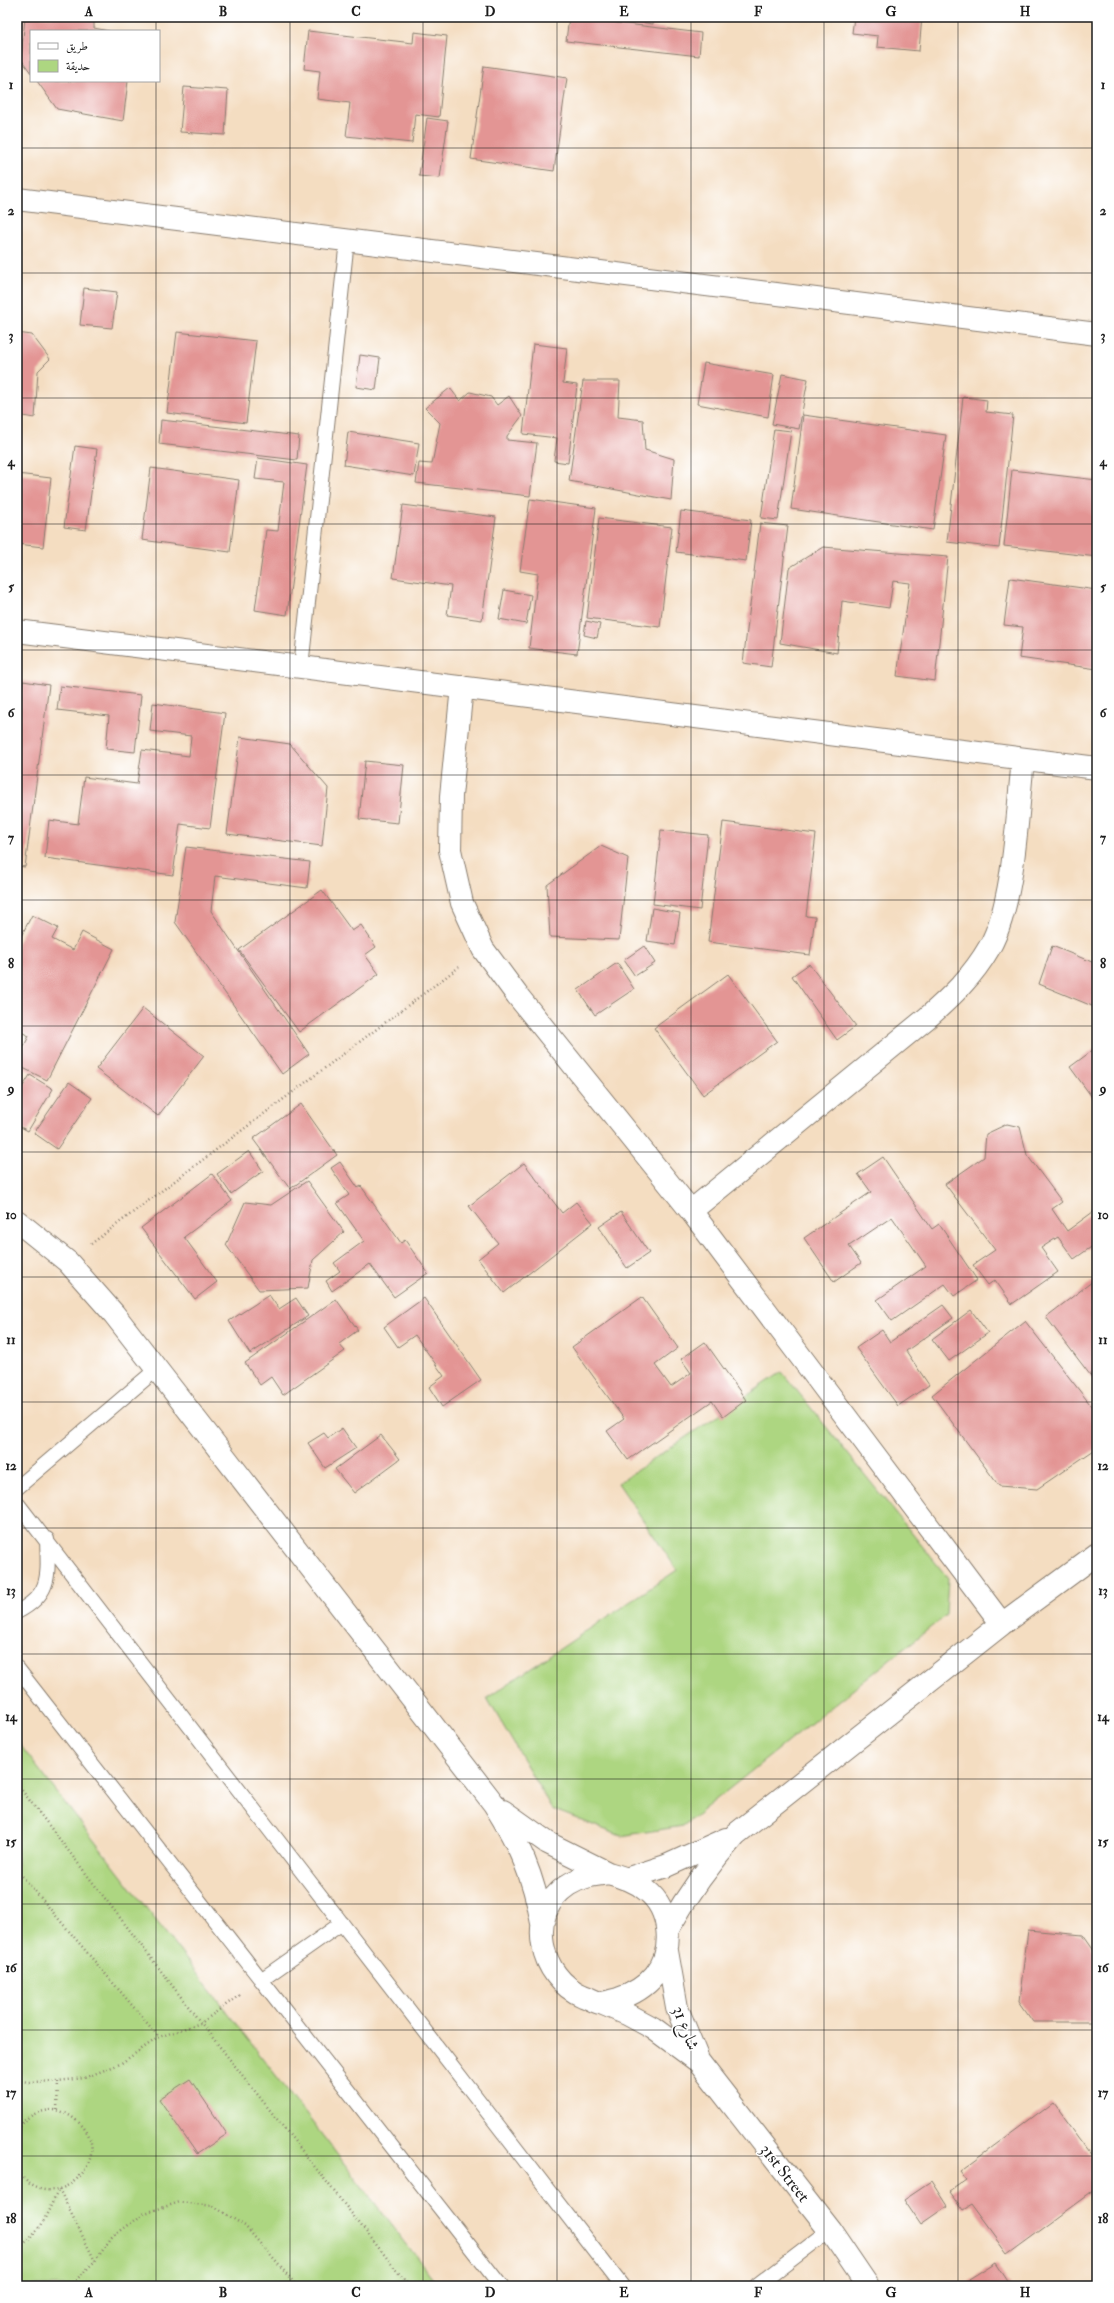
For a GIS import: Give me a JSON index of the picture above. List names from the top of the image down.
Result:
{
  "streets": {
    "street": ["شارع 31", "31st Street"]
  },
  "crossings": [
    ["شارع 31", "31st Street"]
  ],
  "legend": ["طريق", "حديقة"],
  "grid": {
    "columns": [
      "A",
      "B",
      "C",
      "D",
      "E",
      "F",
      "G",
      "H"
    ],
    "rows": [
      "1",
      "2",
      "3",
      "4",
      "5",
      "6",
      "7",
      "8",
      "9",
      "10",
      "11",
      "12",
      "13",
      "14",
      "15",
      "16",
      "17",
      "18"
    ]
  }
}
